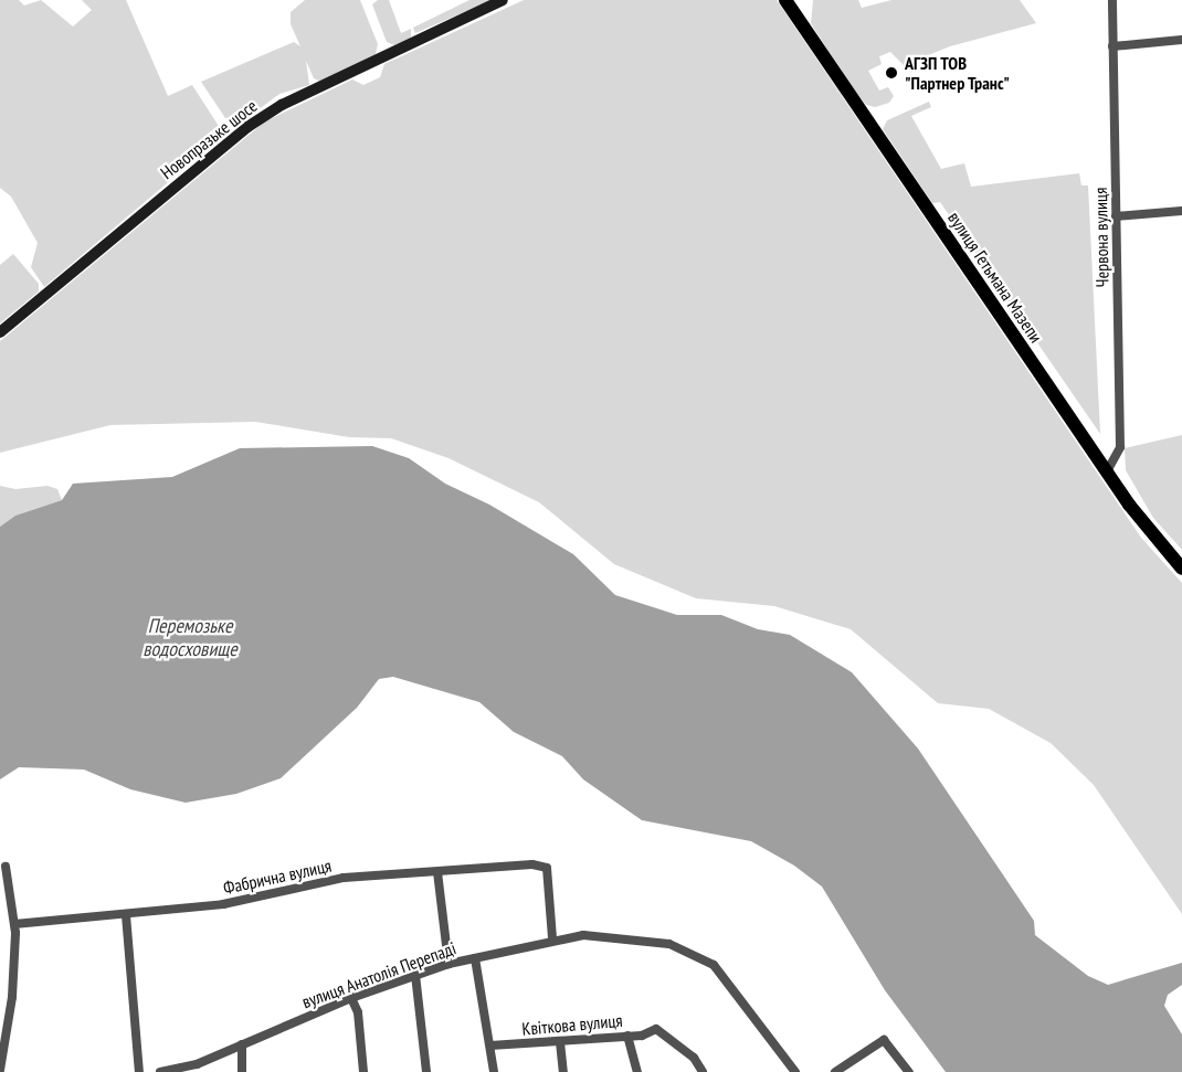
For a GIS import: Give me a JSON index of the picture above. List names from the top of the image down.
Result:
{
  "streets": {
    "highway": ["вулиця Гетьмана Мазепи"],
    "main road": ["Новопразьке шосе"],
    "street": [
      "Червона вулиця",
      "Фабрична вулиця",
      "вулиця Анатолія Перепаді",
      "Квіткова вулиця"
    ]
  },
  "crossings": [
    ["Червона вулиця", "вулиця Гетьмана Мазепи"],
    ["Фабрична вулиця", "вулиця Анатолія Перепаді"]
  ],
  "water": ["Перемозьке водосховище"],
  "places": ["АГЗП ТОВ \"Партнер Транс\""]
}
